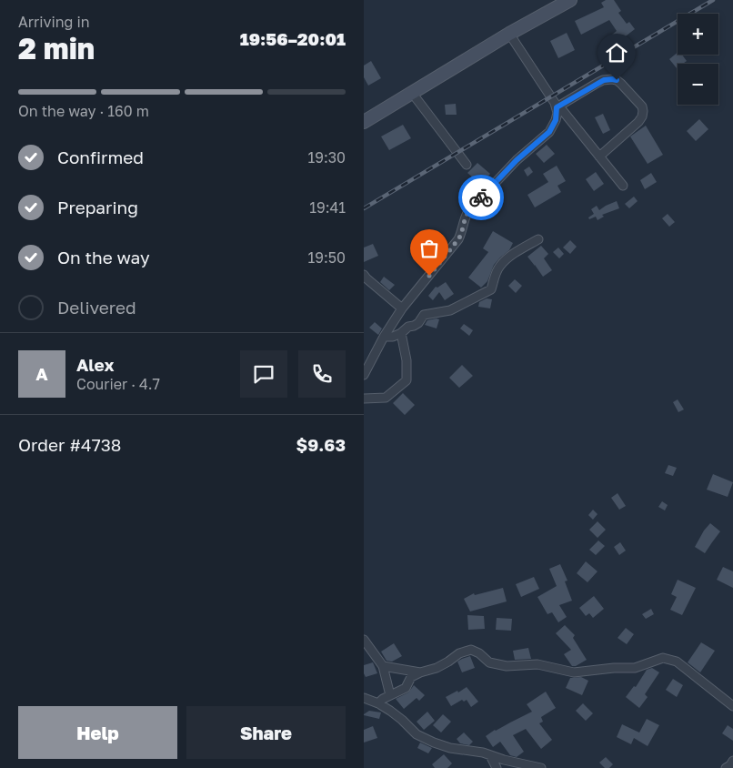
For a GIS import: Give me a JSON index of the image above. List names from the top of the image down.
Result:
{
  "page": {
    "heading": ["2 min", "Arriving in", "19:56–20:01"],
    "panel": [
      "Alex",
      "Courier · 4.7",
      "Order #4738",
      "$9.63"
    ],
    "map_buttons": ["+", "−"],
    "bar": "On the way · 160 m",
    "list": [
      ["Confirmed", "19:30"],
      ["Preparing", "19:41"],
      ["On the way", "19:50"],
      "Delivered"
    ],
    "round": "A",
    "buttons": ["Help", "Share"]
  }
}
